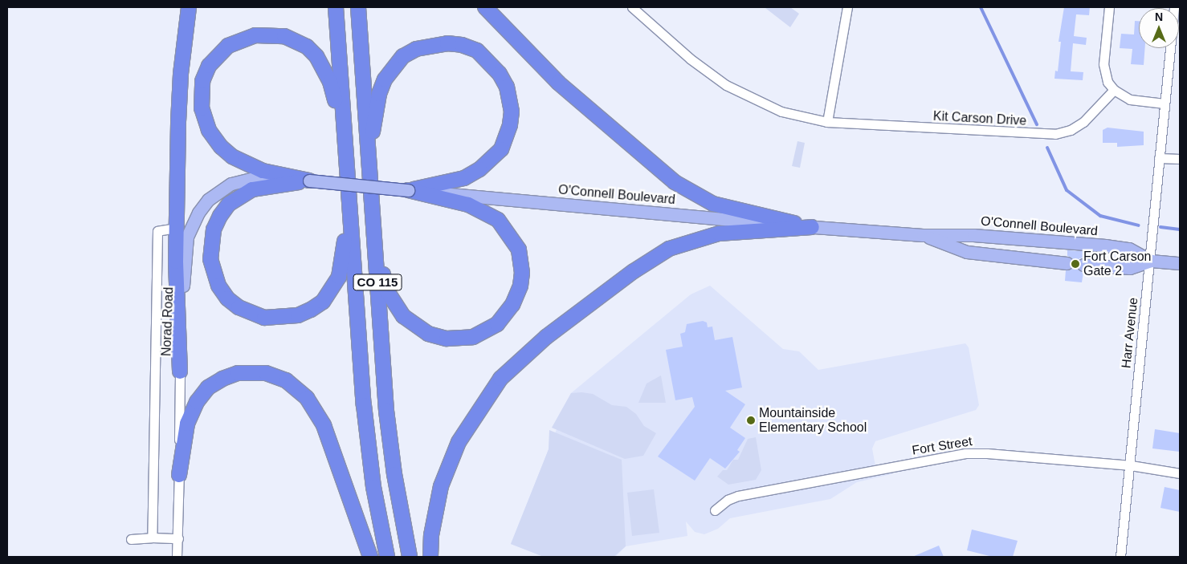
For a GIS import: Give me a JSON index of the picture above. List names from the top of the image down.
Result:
{
  "streets": {
    "highway": ["CO 115"],
    "main road": ["O'Connell Boulevard", "Norad Road"],
    "street": ["Kit Carson Drive", "Harr Avenue", "Fort Street"]
  },
  "crossings": [
    ["O'Connell Boulevard", "Norad Road"],
    ["O'Connell Boulevard", "Harr Avenue"],
    ["Harr Avenue", "Fort Street"]
  ],
  "places": ["Fort Carson Gate 2", "Mountainside Elementary School"],
  "north": "top"
}
